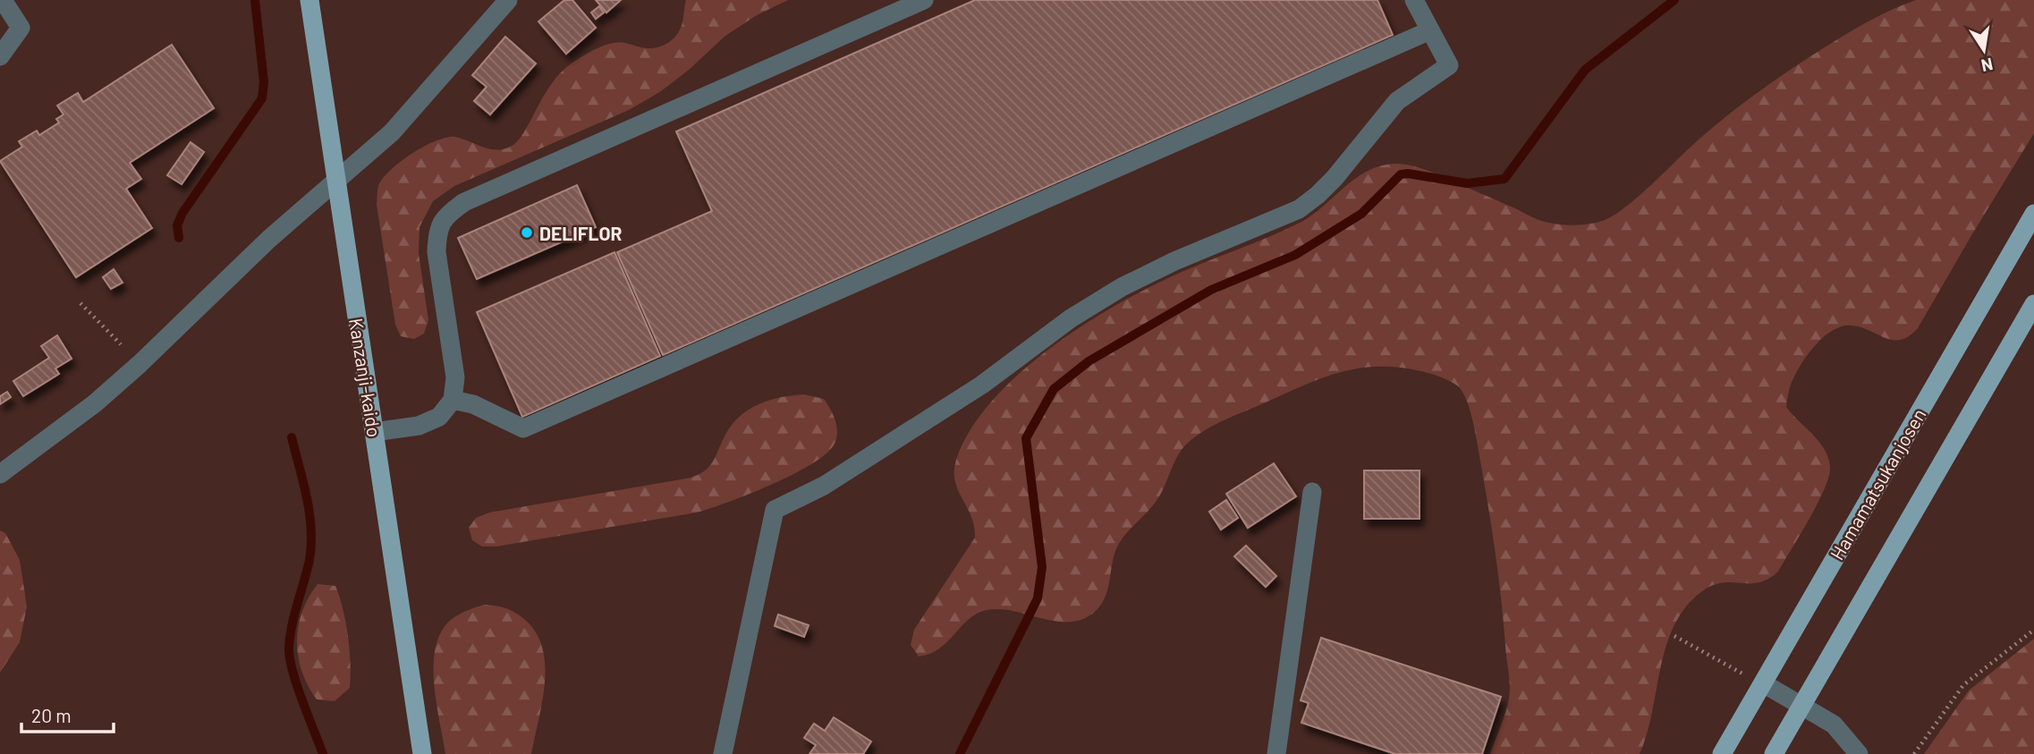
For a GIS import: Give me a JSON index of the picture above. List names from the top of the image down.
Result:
{
  "streets": {
    "main road": ["Kanzanji-kaido", "Hamamatsukanjosen"]
  },
  "places": ["DELIFLOR"],
  "scale_bar": "20 m",
  "north": "bottom"
}
